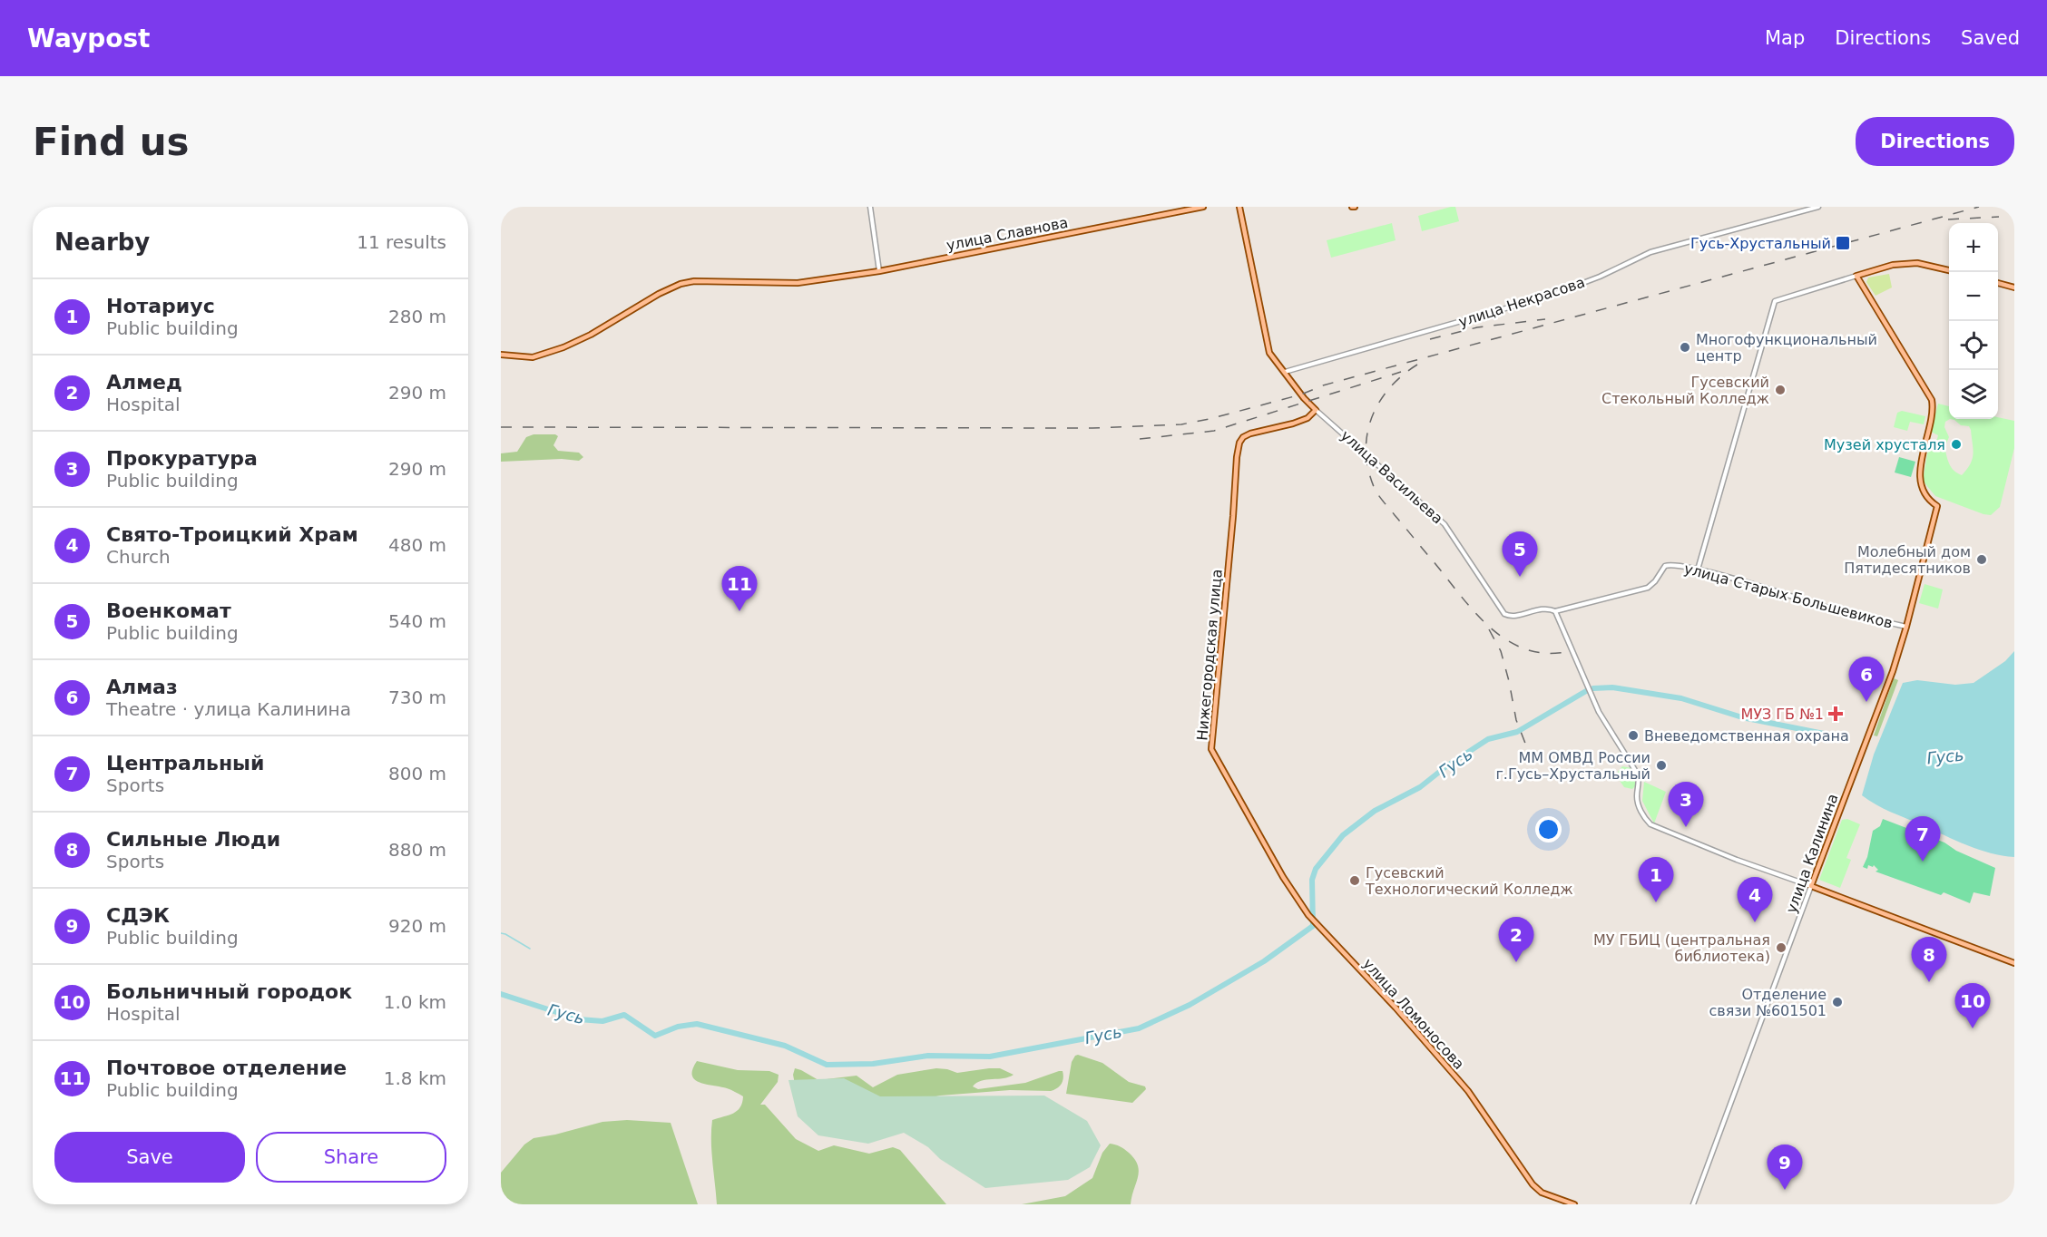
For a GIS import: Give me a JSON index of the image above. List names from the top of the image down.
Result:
{
  "streets": {
    "main road": [
      "улица Славнова",
      "Нижегородская улица",
      "улица Калинина",
      "улица Ломоносова"
    ],
    "street": ["улица Некрасова", "улица Васильева", "улица Старых Большевиков"]
  },
  "crossings": [
    ["улица Васильева", "улица Старых Большевиков"],
    ["улица Васильева", "Нижегородская улица"],
    ["улица Старых Большевиков", "улица Калинина"],
    ["Нижегородская улица", "улица Ломоносова"]
  ],
  "water": ["Гусь"],
  "places": {
    "transit": ["Гусь-Хрустальный"],
    "other": [
      "Многофункциональный центр",
      "Гусевский Стекольный Колледж",
      "Музей хрусталя",
      "Молебный дом Пятидесятников",
      "Вневедомственная охрана",
      "ММ ОМВД России г.Гусь–Хрустальный",
      "Гусевский Технологический Колледж",
      "МУ ГБИЦ (центральная библиотека)",
      "Отделение связи №601501"
    ],
    "health": ["МУЗ ГБ №1"]
  },
  "page": {
    "header": "Waypost",
    "nav": ["Map", "Directions", "Saved"],
    "buttons": [
      "Directions",
      ["Save", "Share"]
    ],
    "title": "Find us",
    "heading": ["Nearby", "11 results"],
    "map_buttons": ["+", "−"],
    "list": [
      {
        "mark": "1",
        "name": "Нотариус",
        "note": "Public building",
        "value": "280 m"
      },
      {
        "mark": "2",
        "name": "Алмед",
        "note": "Hospital",
        "value": "290 m"
      },
      {
        "mark": "3",
        "name": "Прокуратура",
        "note": "Public building",
        "value": "290 m"
      },
      {
        "mark": "4",
        "name": "Свято-Троицкий Храм",
        "note": "Church",
        "value": "480 m"
      },
      {
        "mark": "5",
        "name": "Военкомат",
        "note": "Public building",
        "value": "540 m"
      },
      {
        "mark": "6",
        "name": "Алмаз",
        "note": "Theatre · улица Калинина",
        "value": "730 m"
      },
      {
        "mark": "7",
        "name": "Центральный",
        "note": "Sports",
        "value": "800 m"
      },
      {
        "mark": "8",
        "name": "Сильные Люди",
        "note": "Sports",
        "value": "880 m"
      },
      {
        "mark": "9",
        "name": "СДЭК",
        "note": "Public building",
        "value": "920 m"
      },
      {
        "mark": "10",
        "name": "Больничный городок",
        "note": "Hospital",
        "value": "1.0 km"
      },
      {
        "mark": "11",
        "name": "Почтовое отделение",
        "note": "Public building",
        "value": "1.8 km"
      }
    ],
    "pins": [
      "5",
      "11",
      "6",
      "3",
      "7",
      "1",
      "4",
      "2",
      "8",
      "10",
      "9"
    ]
  }
}
